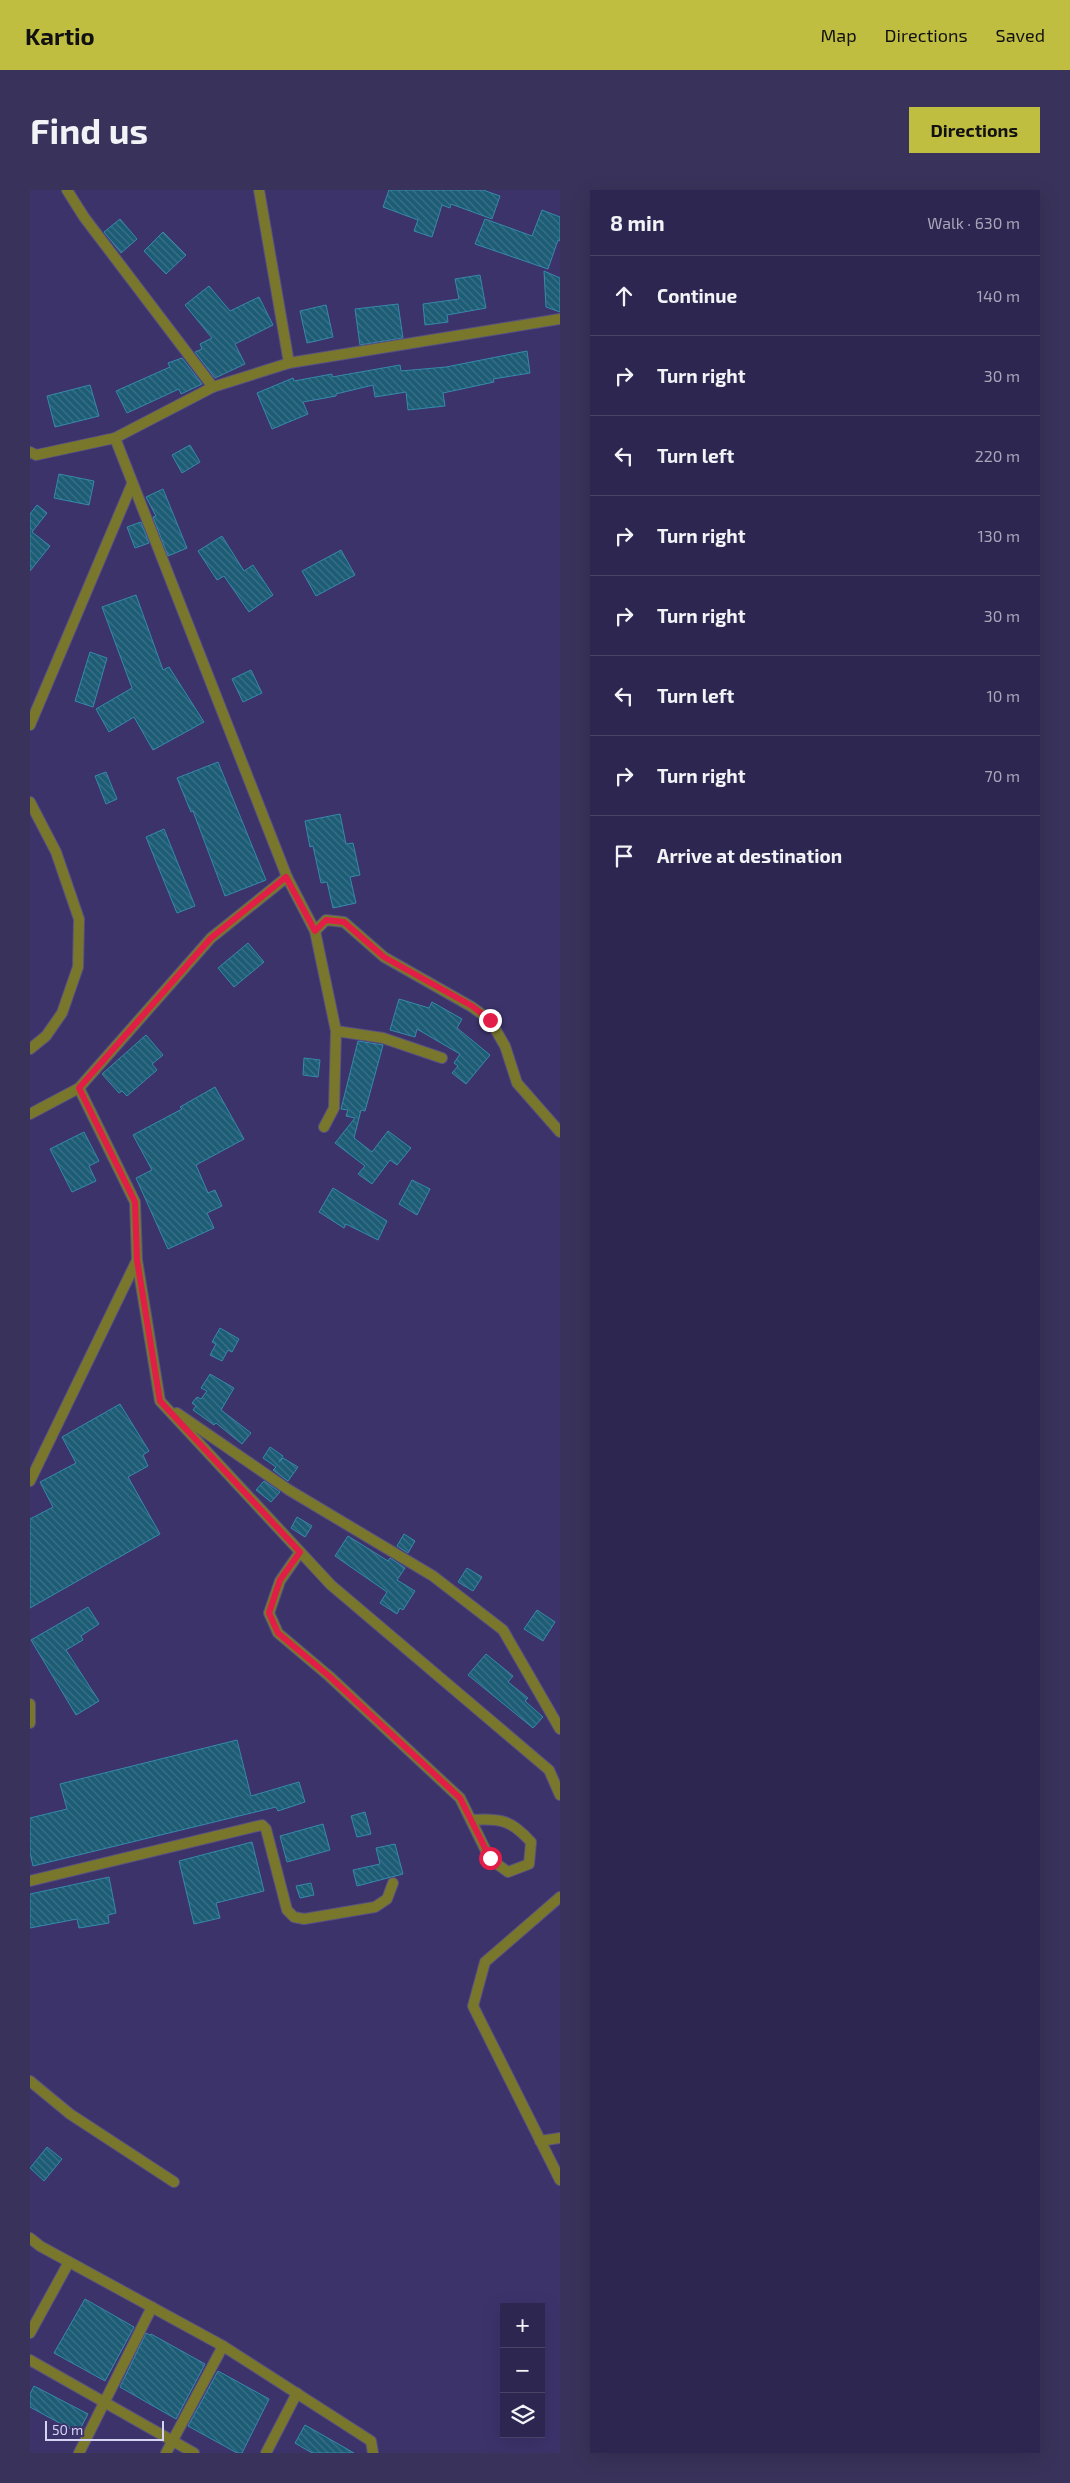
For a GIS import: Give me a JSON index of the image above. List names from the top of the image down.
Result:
{
  "scale_bar": "50 m",
  "page": {
    "header": "Kartio",
    "nav": ["Map", "Directions", "Saved"],
    "buttons": "Directions",
    "title": "Find us",
    "heading": ["8 min", "Walk · 630 m"],
    "list": [
      ["Continue", "140 m"],
      ["Turn right", "30 m"],
      ["Turn left", "220 m"],
      ["Turn right", "130 m"],
      ["Turn right", "30 m"],
      ["Turn left", "10 m"],
      ["Turn right", "70 m"],
      "Arrive at destination"
    ],
    "map_buttons": ["+", "−"],
    "scale": "50 m"
  }
}
